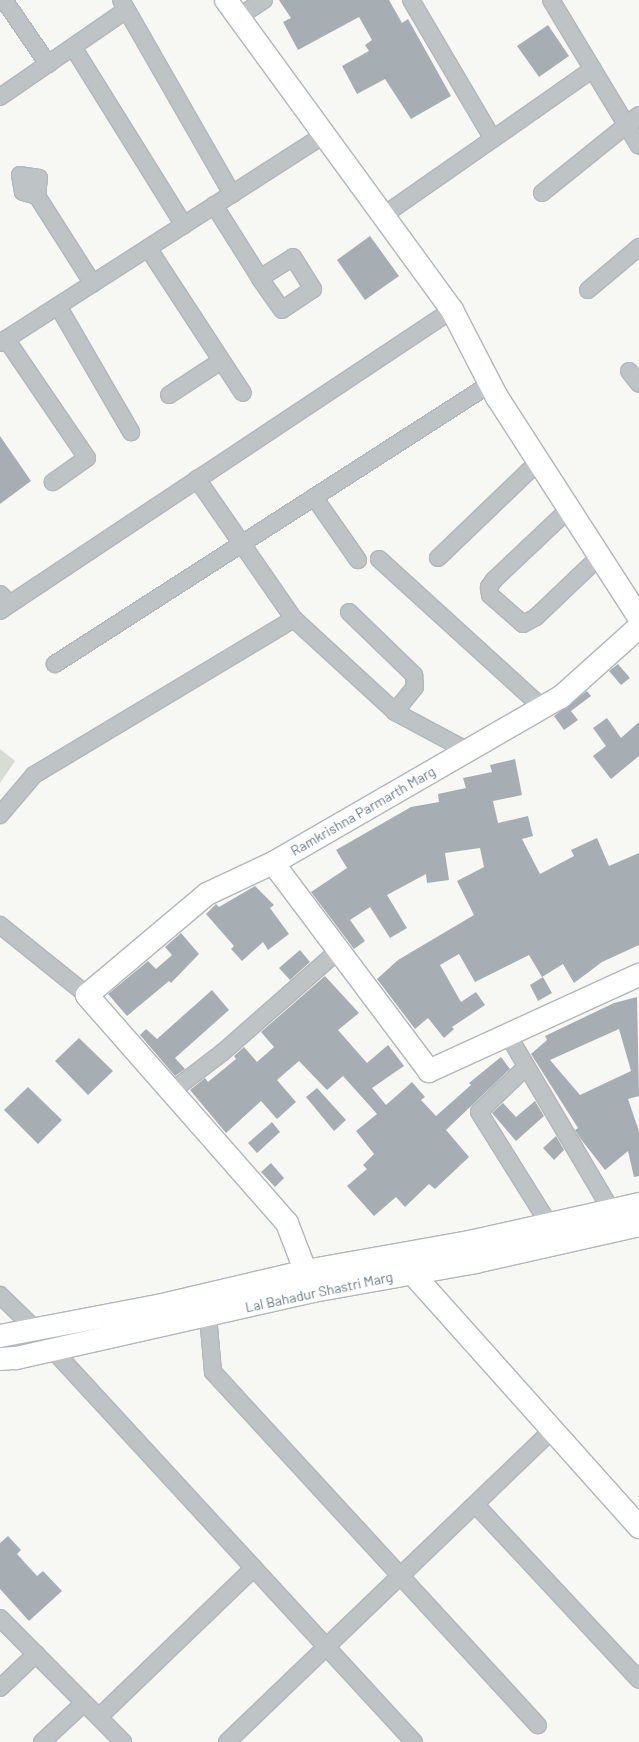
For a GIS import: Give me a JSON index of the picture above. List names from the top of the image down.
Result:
{
  "streets": {
    "main road": ["Ramkrishna Parmarth Marg", "Lal Bahadur Shastri Marg"]
  }
}
